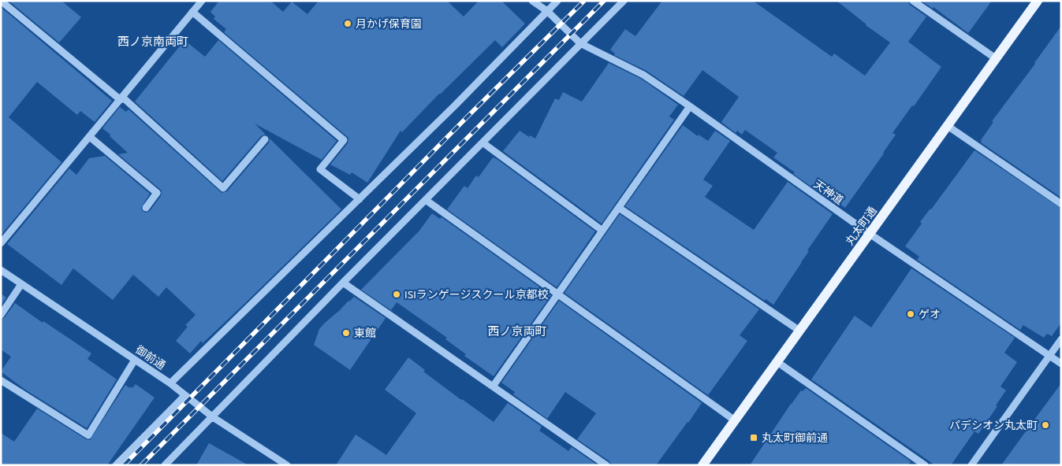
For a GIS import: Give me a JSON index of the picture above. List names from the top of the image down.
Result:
{
  "streets": {
    "main road": ["丸太町通"],
    "street": ["天神道", "御前通"]
  },
  "crossings": [
    ["天神道", "丸太町通"]
  ],
  "districts": ["西ノ京南両町", "西ノ京両町"],
  "places": {
    "other": [
      "月かげ保育園",
      "ISIランゲージスクール京都校",
      "ゲオ",
      "東館",
      "パデシオン丸太町"
    ],
    "transit": ["丸太町御前通"]
  }
}
